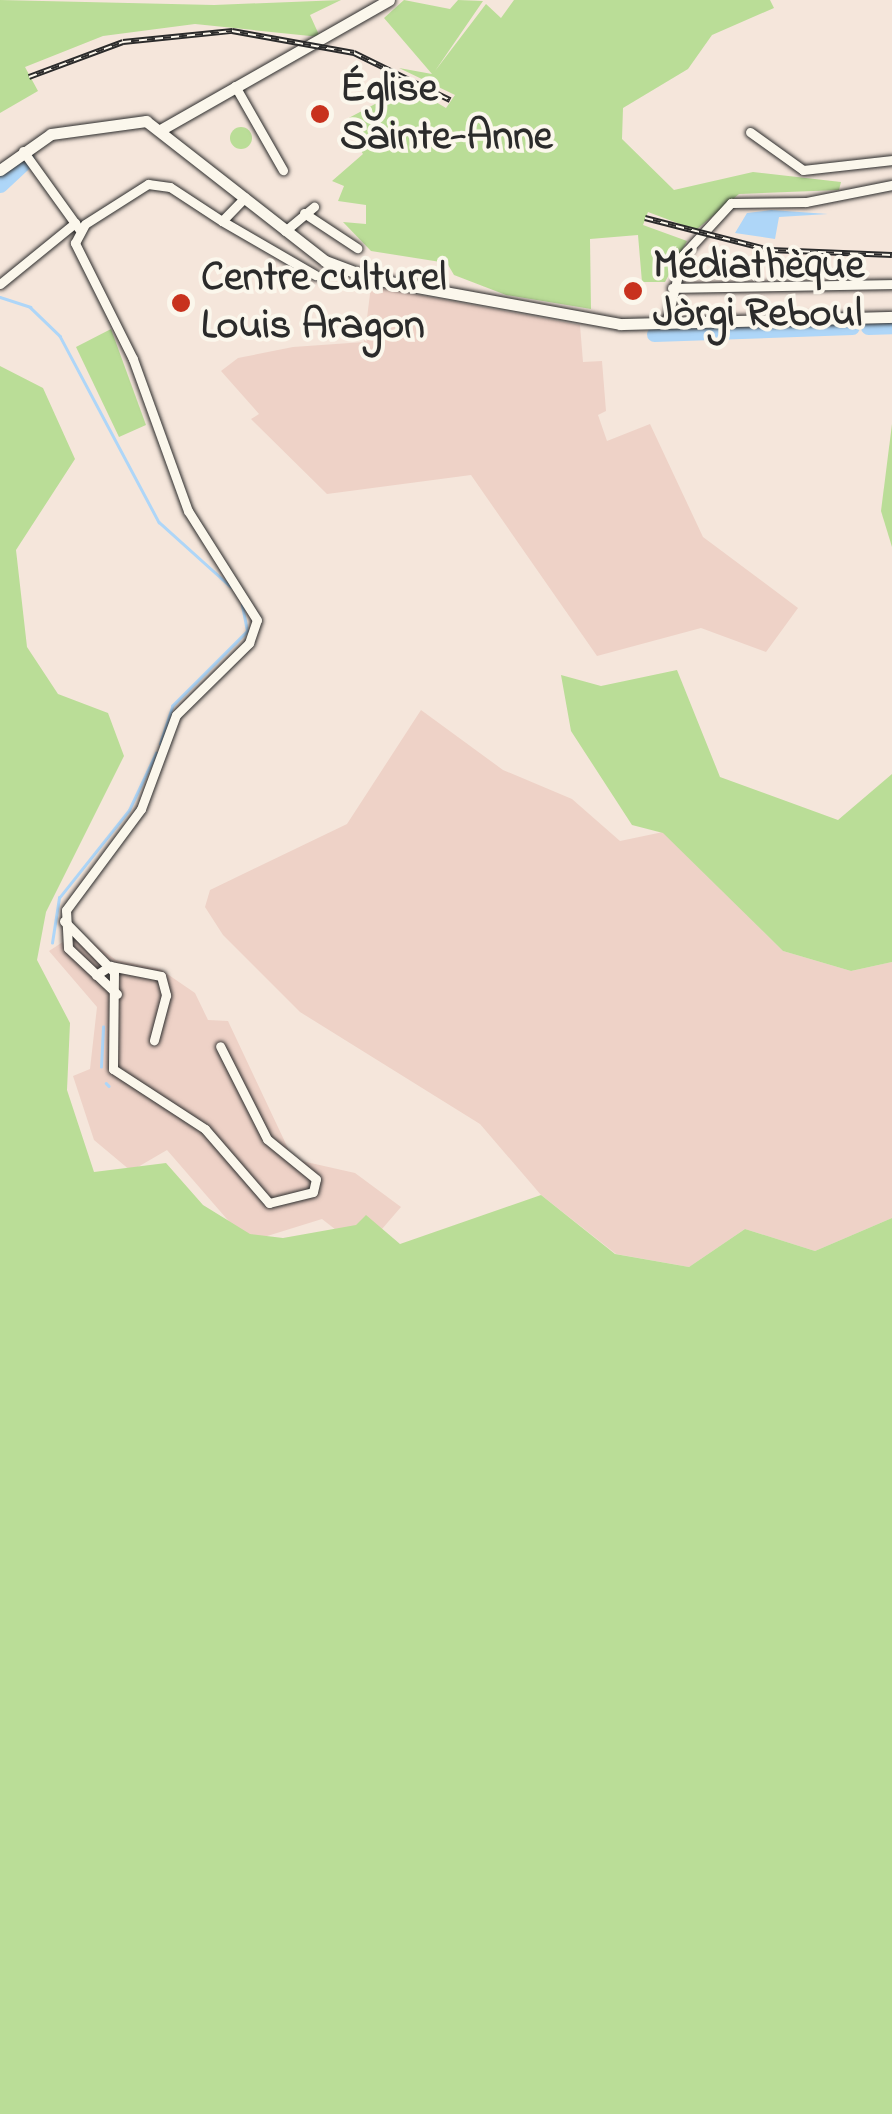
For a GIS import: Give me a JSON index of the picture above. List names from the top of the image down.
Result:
{
  "places": ["Église Sainte-Anne", "Médiathèque Jòrgi Reboul", "Centre culturel Louis Aragon"]
}
